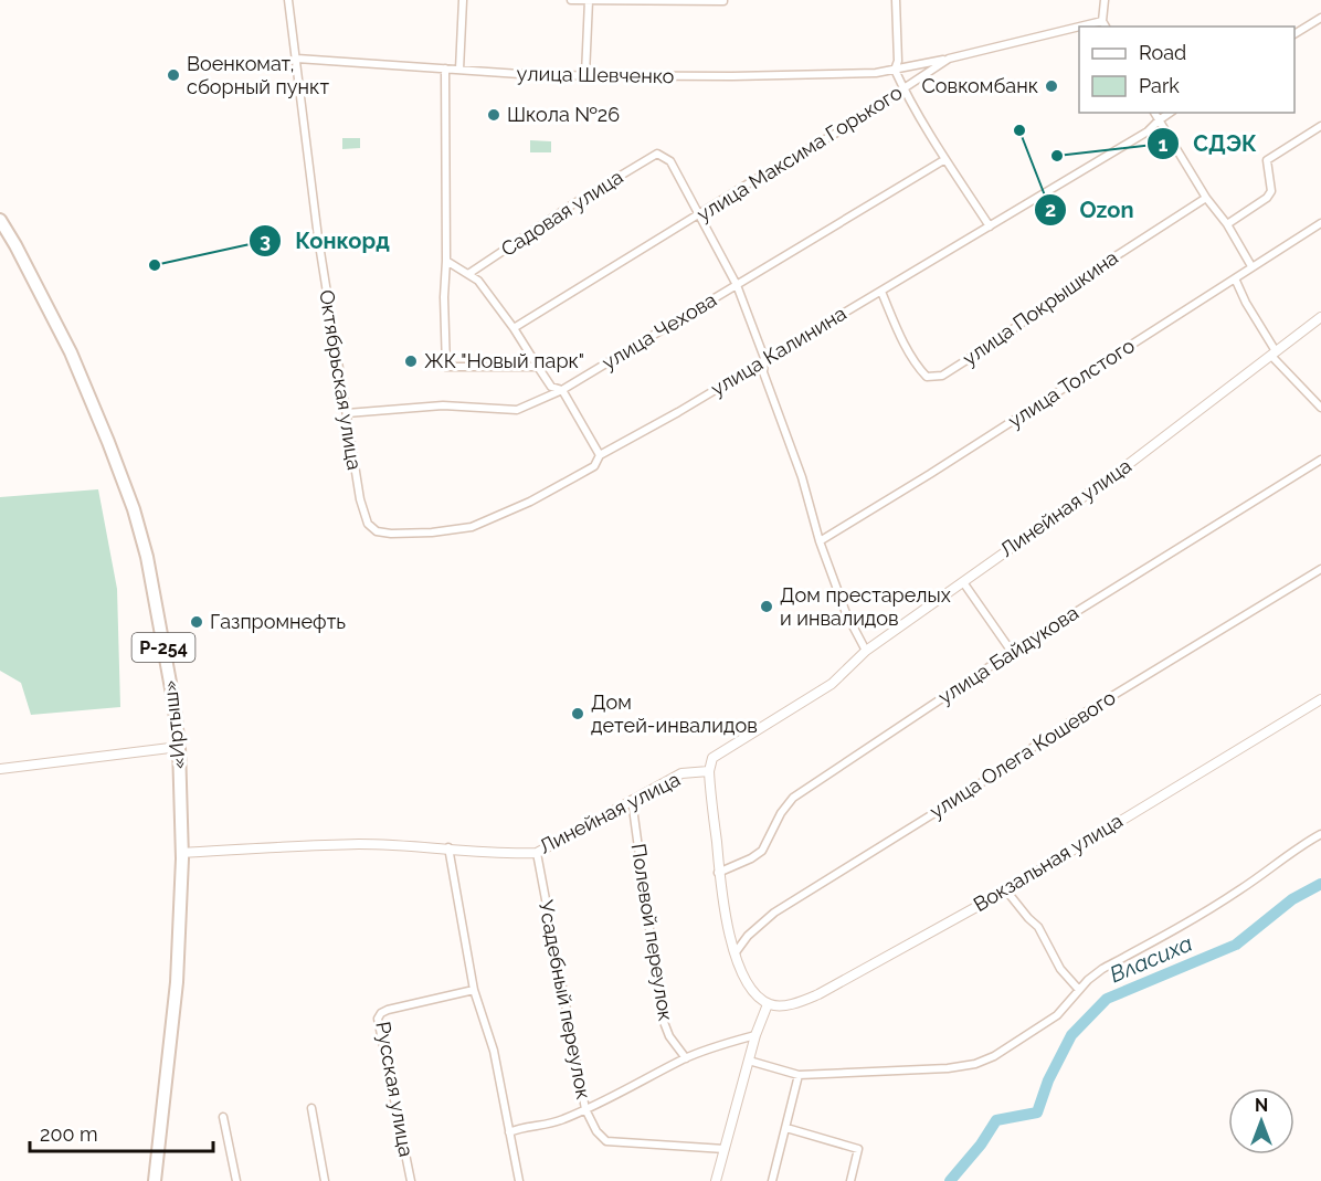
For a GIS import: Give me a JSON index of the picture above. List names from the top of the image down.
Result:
{
  "streets": {
    "highway": ["Р-254", "«Иртыш»"],
    "street": [
      "улица Шевченко",
      "улица Максима Горького",
      "Садовая улица",
      "улица Покрышкина",
      "улица Чехова",
      "улица Калинина",
      "Октябрьская улица",
      "улица Толстого",
      "Линейная улица",
      "улица Байдукова",
      "улица Олега Кошевого",
      "Вокзальная улица",
      "Полевой переулок",
      "Усадебный переулок",
      "Русская улица"
    ]
  },
  "crossings": [
    ["улица Шевченко", "улица Максима Горького"],
    ["улица Шевченко", "Октябрьская улица"],
    ["улица Максима Горького", "Садовая улица"],
    ["улица Покрышкина", "улица Калинина"],
    ["улица Чехова", "Октябрьская улица"],
    ["улица Калинина", "Октябрьская улица"],
    ["Линейная улица", "«Иртыш»"],
    ["Линейная улица", "Полевой переулок"],
    ["Линейная улица", "Усадебный переулок"]
  ],
  "water": ["Власиха"],
  "places": [
    "Военкомат, сборный пункт",
    "Совкомбанк",
    "Школа №26",
    "Ozon",
    "СДЭК",
    "Конкорд",
    "ЖК \"Новый парк\"",
    "Дом престарелых и инвалидов",
    "Газпромнефть",
    "Дом детей-инвалидов"
  ],
  "legend": ["Road", "Park"],
  "scale_bar": "200 m",
  "north": "top"
}
